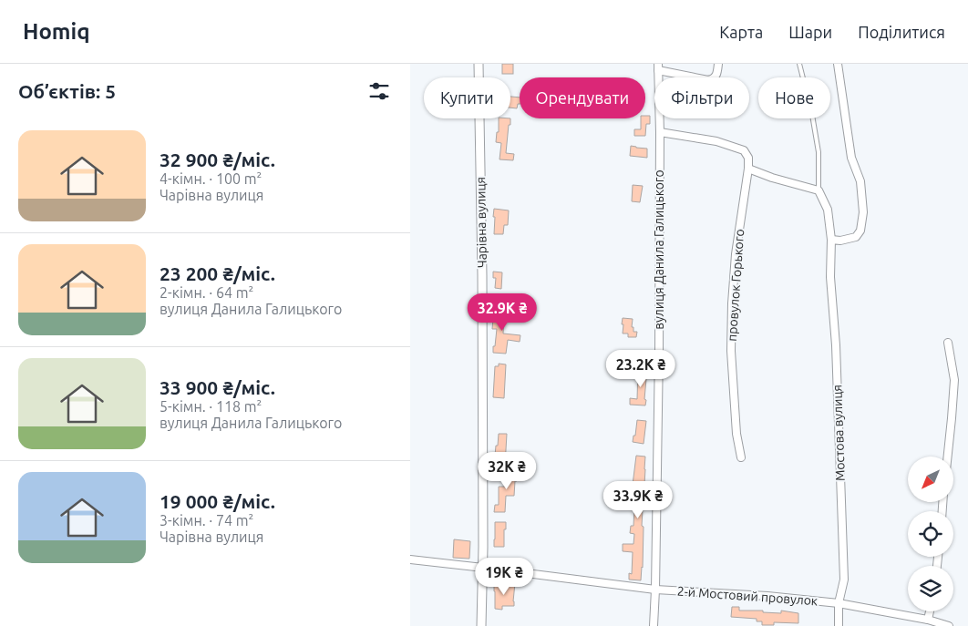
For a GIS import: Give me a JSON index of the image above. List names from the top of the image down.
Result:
{
  "streets": {
    "street": [
      "Чарівна вулиця",
      "вулиця Данила Галицького",
      "провулок Горького",
      "Мостова вулиця",
      "2-й Мостовий провулок"
    ]
  },
  "crossings": [
    ["Чарівна вулиця", "2-й Мостовий провулок"],
    ["вулиця Данила Галицького", "2-й Мостовий провулок"],
    ["Мостова вулиця", "2-й Мостовий провулок"]
  ],
  "north": "bottom left",
  "page": {
    "header": "Homiq",
    "nav": ["Карта", "Шари", "Поділитися"],
    "heading": "Об’єктів: 5",
    "chip": [
      "Купити",
      "Орендувати",
      "Фільтри",
      "Нове"
    ],
    "list": [
      {
        "name": "32 900 ₴/міс.",
        "note": "4-кімн. · 100 m² · Чарівна вулиця"
      },
      {
        "name": "23 200 ₴/міс.",
        "note": "2-кімн. · 64 m² · вулиця Данила Галицького"
      },
      {
        "name": "33 900 ₴/міс.",
        "note": "5-кімн. · 118 m² · вулиця Данила Галицького"
      },
      {
        "name": "19 000 ₴/міс.",
        "note": "3-кімн. · 74 m² · Чарівна вулиця"
      }
    ],
    "price": [
      "32.9K ₴",
      "23.2K ₴",
      "32K ₴",
      "33.9K ₴",
      "19K ₴"
    ]
  }
}
